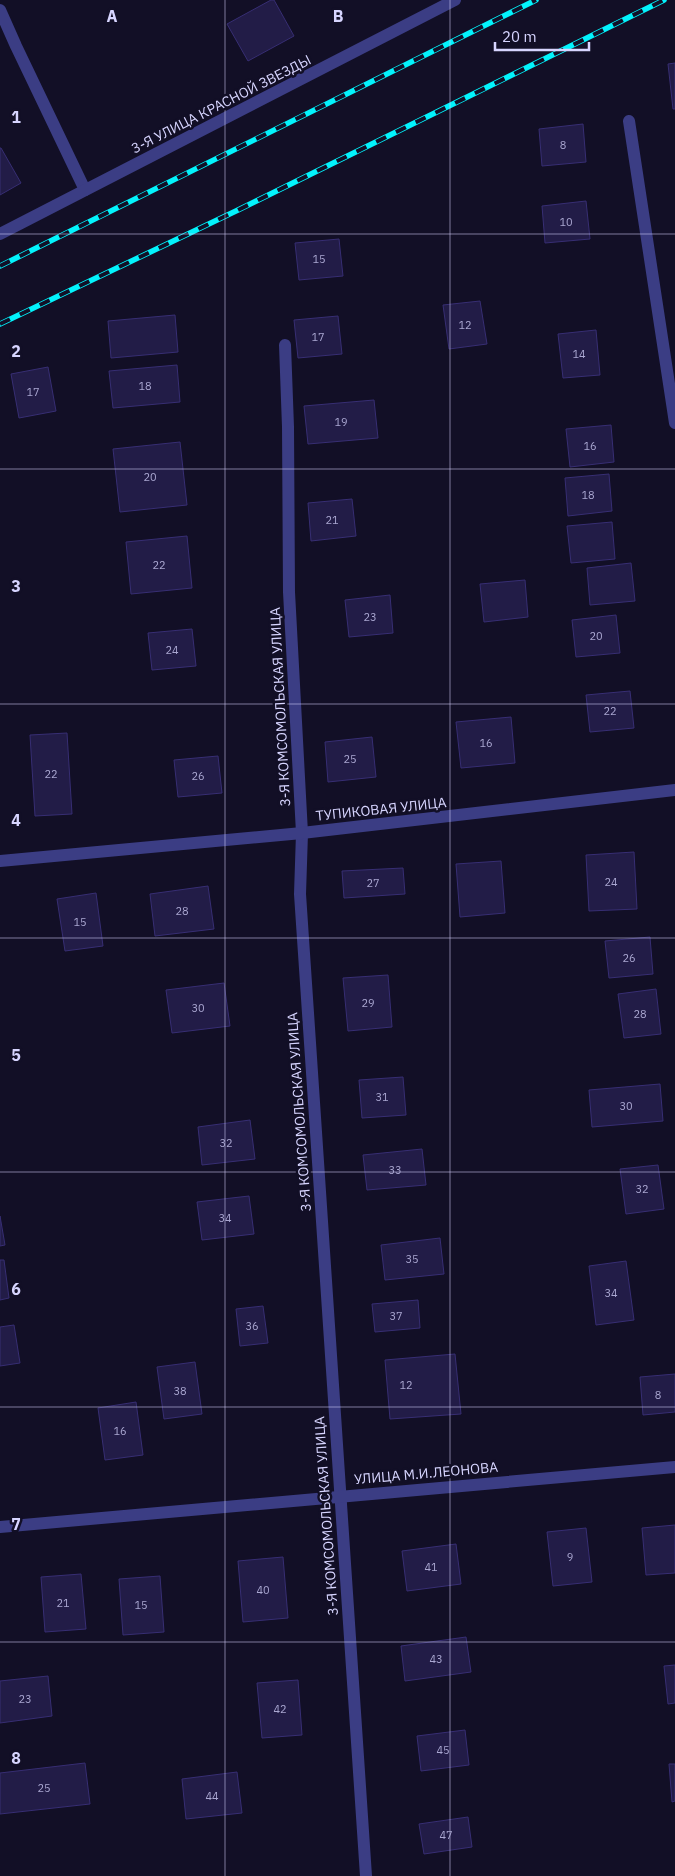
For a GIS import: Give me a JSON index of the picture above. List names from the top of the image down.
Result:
{
  "streets": {
    "street": [
      "3-Я УЛИЦА КРАСНОЙ ЗВЕЗДЫ",
      "3-Я КОМСОМОЛЬСКАЯ УЛИЦА",
      "ТУПИКОВАЯ УЛИЦА",
      "УЛИЦА М.И.ЛЕОНОВА"
    ]
  },
  "crossings": [
    ["3-Я КОМСОМОЛЬСКАЯ УЛИЦА", "ТУПИКОВАЯ УЛИЦА"],
    ["3-Я КОМСОМОЛЬСКАЯ УЛИЦА", "УЛИЦА М.И.ЛЕОНОВА"]
  ],
  "house_numbers": [
    "8",
    "10",
    "15",
    "12",
    "17",
    "14",
    "18",
    "17",
    "19",
    "16",
    "20",
    "18",
    "21",
    "22",
    "23",
    "20",
    "24",
    "22",
    "16",
    "25",
    "22",
    "26",
    "24",
    "27",
    "28",
    "15",
    "26",
    "29",
    "30",
    "28",
    "31",
    "30",
    "32",
    "33",
    "32",
    "34",
    "35",
    "34",
    "37",
    "36",
    "12",
    "38",
    "8",
    "16",
    "9",
    "41",
    "40",
    "21",
    "15",
    "43",
    "23",
    "42",
    "45",
    "25",
    "44",
    "47"
  ],
  "scale_bar": "20 m",
  "grid": {
    "columns": ["A", "B"],
    "rows": [
      "1",
      "2",
      "3",
      "4",
      "5",
      "6",
      "7",
      "8"
    ]
  }
}
